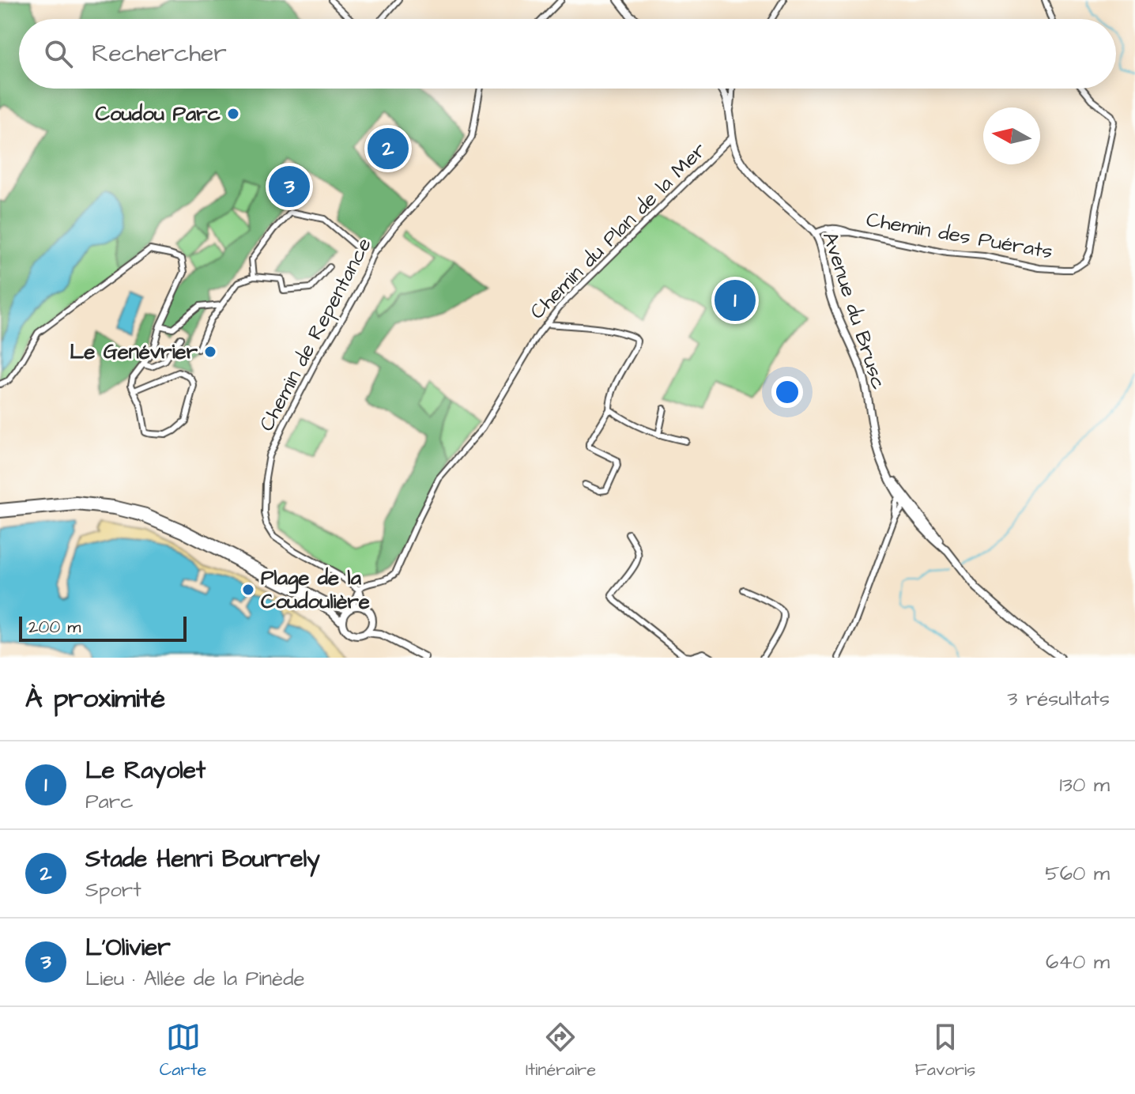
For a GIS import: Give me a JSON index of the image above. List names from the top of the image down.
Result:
{
  "streets": {
    "main road": ["Avenue du Brusc"],
    "street": ["Chemin du Plan de la Mer", "Chemin des Puérats", "Chemin de Repentance"]
  },
  "crossings": [
    ["Chemin du Plan de la Mer", "Avenue du Brusc"],
    ["Chemin du Plan de la Mer", "Chemin de Repentance"],
    ["Chemin des Puérats", "Avenue du Brusc"]
  ],
  "places": ["Coudou Parc", "Le Genévrier", "Plage de la Coudoulière"],
  "scale_bar": "200 m",
  "north": "left",
  "page": {
    "search": "Rechercher",
    "pins": ["2", "3", "1"],
    "scale": "200 m",
    "heading": ["À proximité", "3 résultats"],
    "list": [
      {
        "mark": "1",
        "name": "Le Rayolet",
        "note": "Parc",
        "value": "130 m"
      },
      {
        "mark": "2",
        "name": "Stade Henri Bourrely",
        "note": "Sport",
        "value": "560 m"
      },
      {
        "mark": "3",
        "name": "L'Olivier",
        "note": "Lieu · Allée de la Pinède",
        "value": "640 m"
      }
    ],
    "nav": ["Carte", "Itinéraire", "Favoris"]
  }
}
